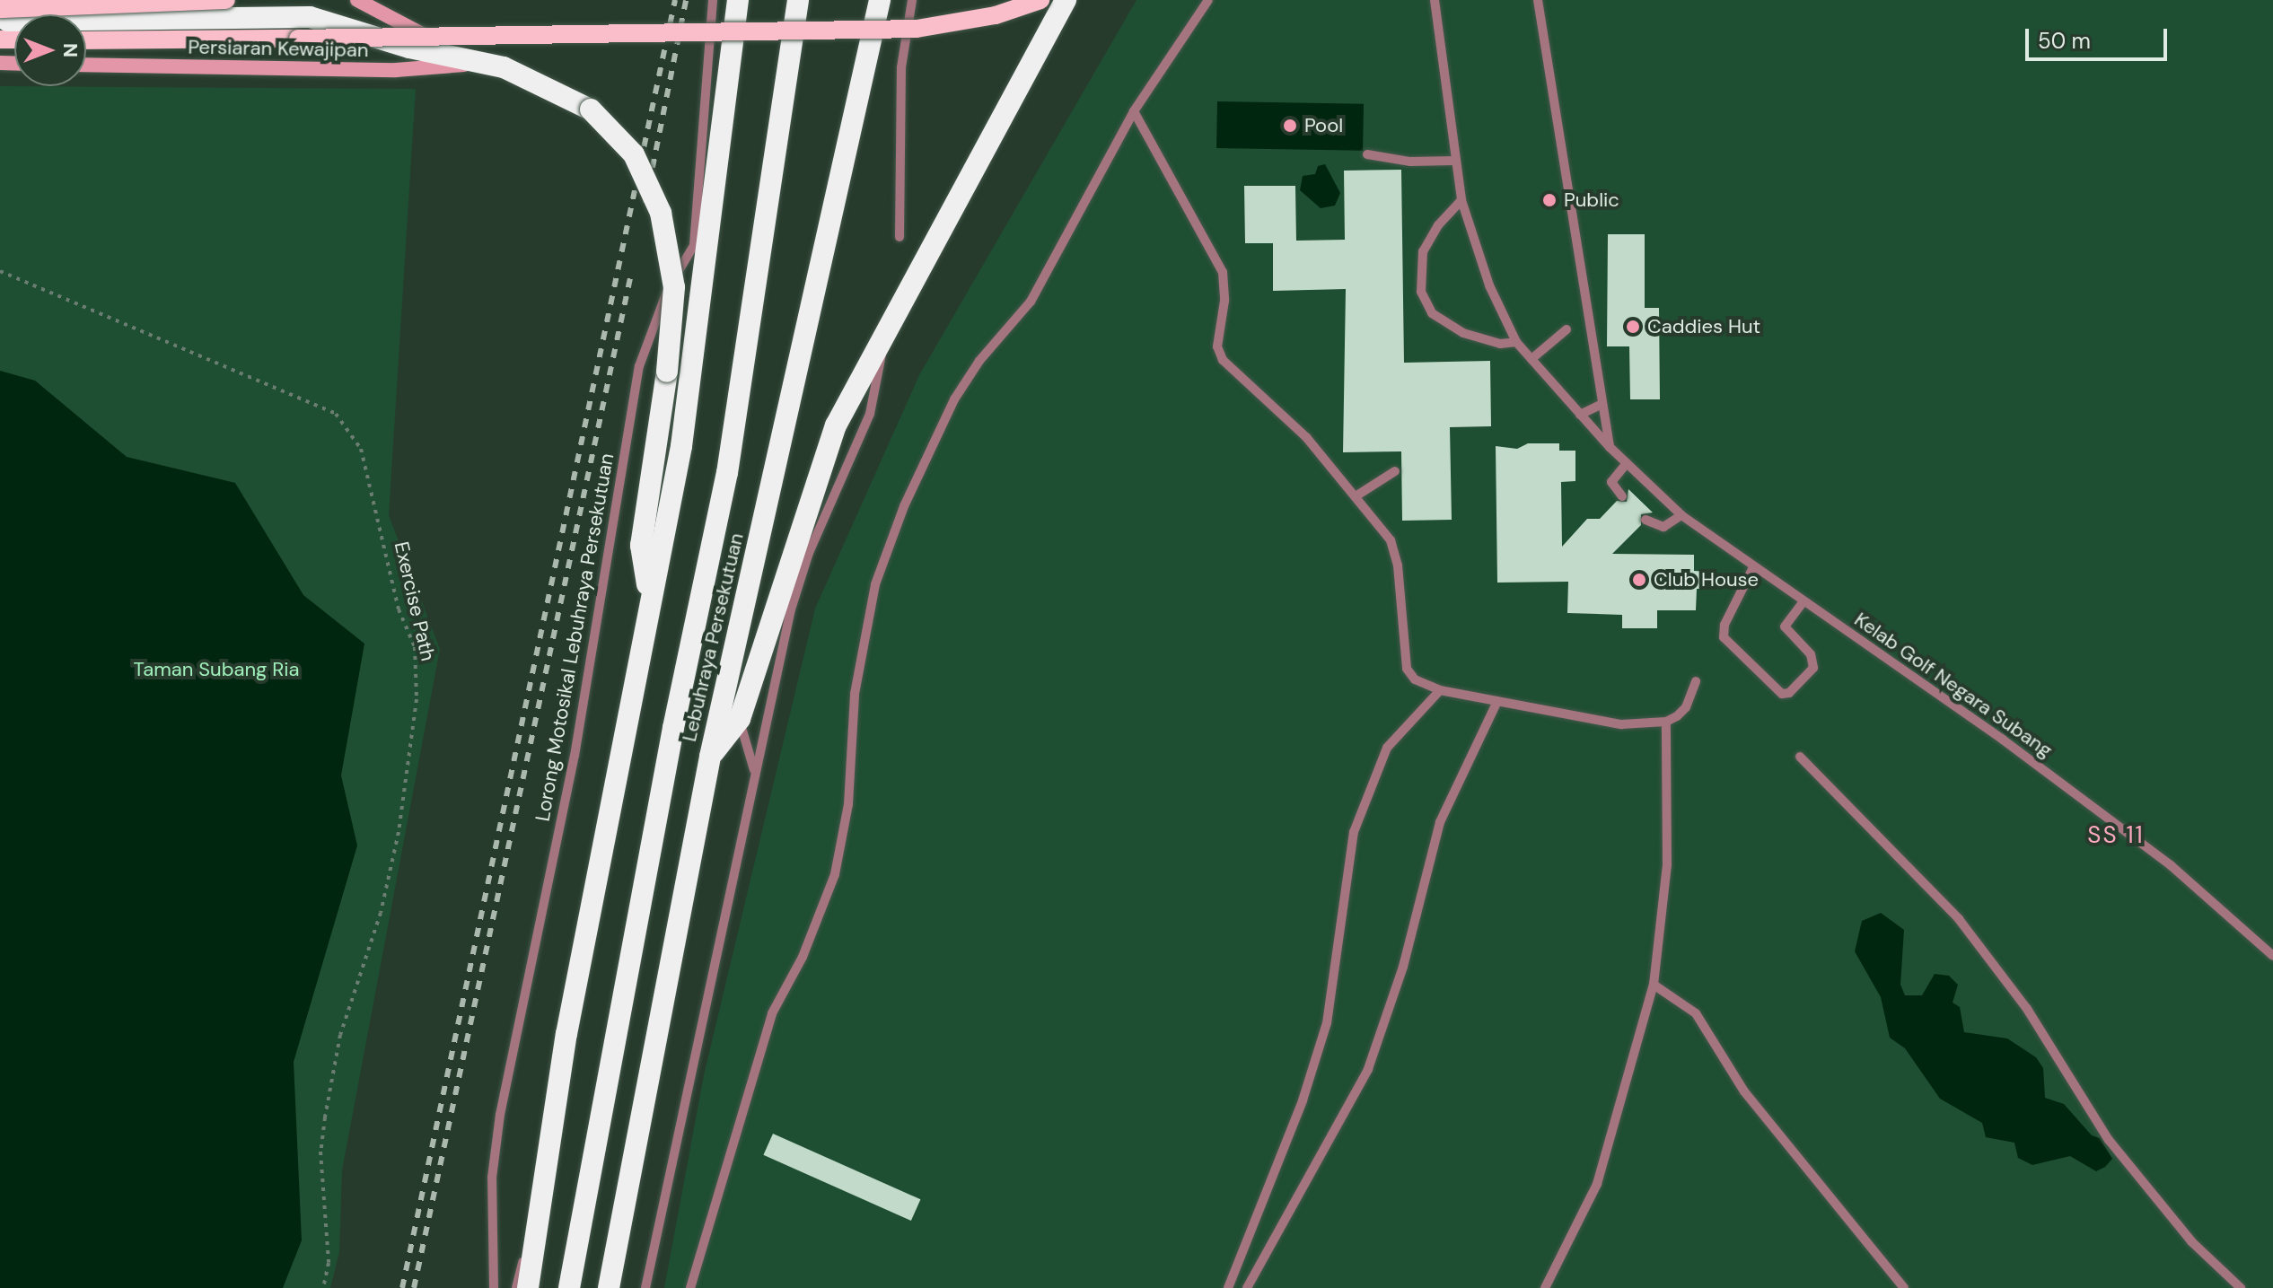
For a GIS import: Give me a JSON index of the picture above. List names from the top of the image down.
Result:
{
  "streets": {
    "highway": ["Lebuhraya Persekutuan"],
    "main road": ["Persiaran Kewajipan"],
    "lane": ["Lorong Motosikal Lebuhraya Persekutuan", "Kelab Golf Negara Subang"],
    "path": ["Exercise Path"]
  },
  "districts": ["SS 11"],
  "parks": ["Taman Subang Ria"],
  "places": [
    "Pool",
    "Public",
    "Caddies Hut",
    "Club House"
  ],
  "scale_bar": "50 m",
  "north": "right"
}
